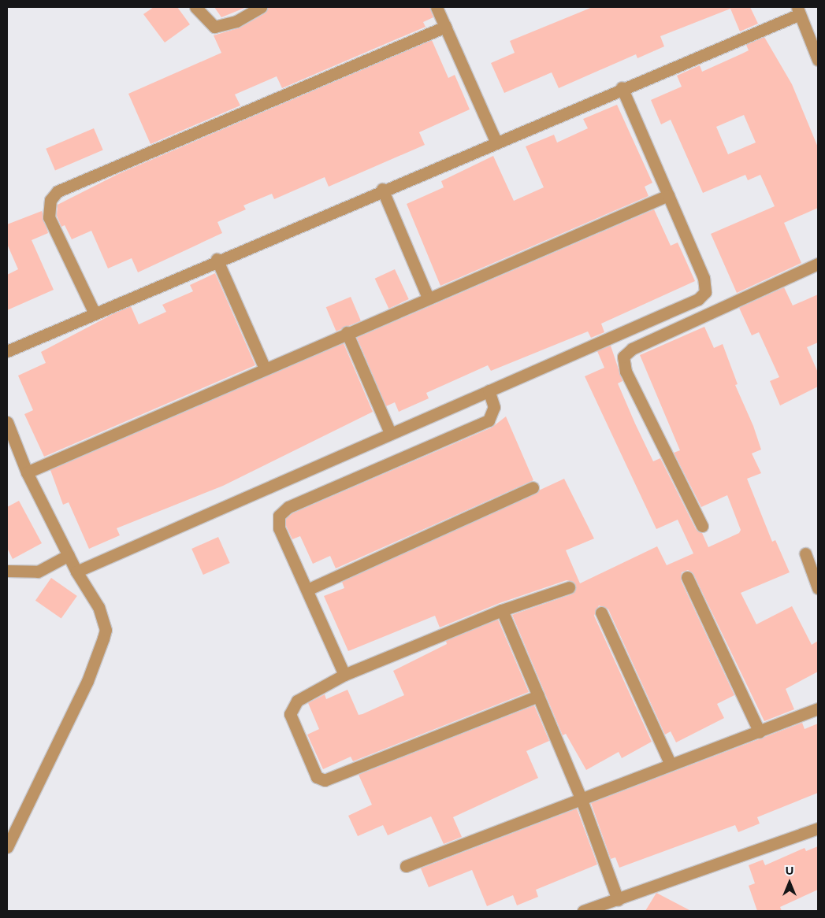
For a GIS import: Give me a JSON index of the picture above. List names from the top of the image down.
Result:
{
  "north": "top"
}
